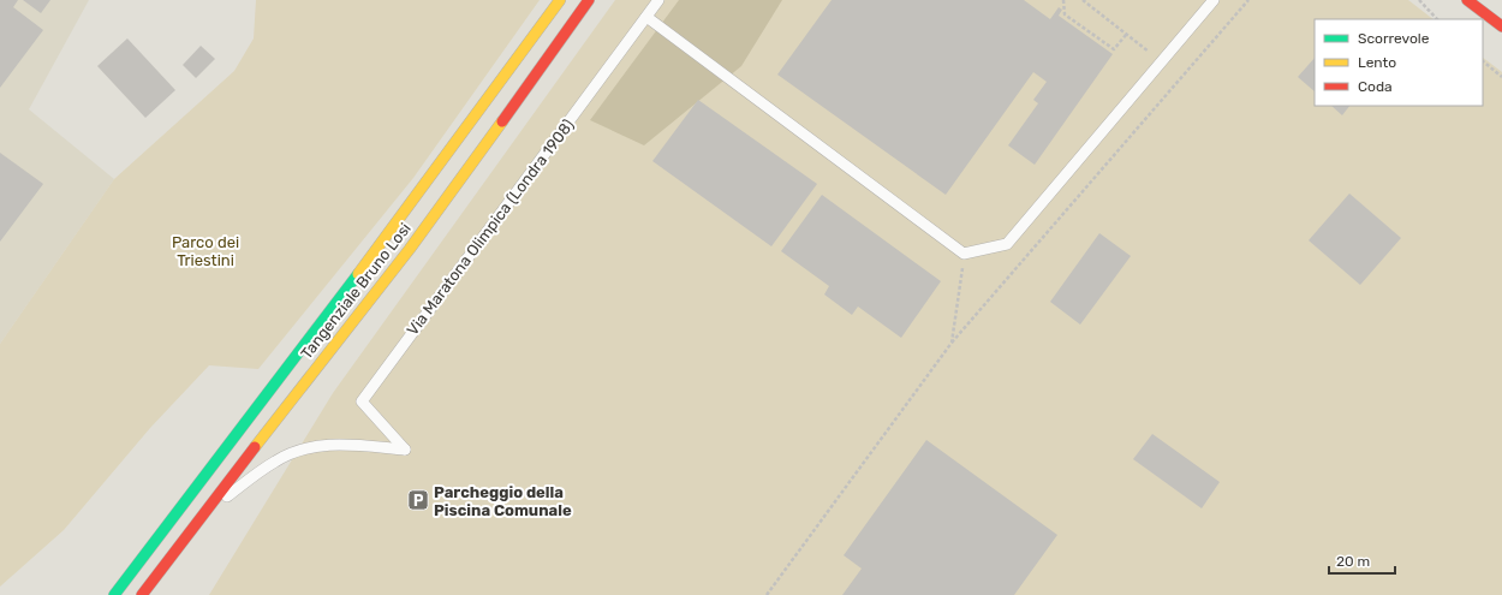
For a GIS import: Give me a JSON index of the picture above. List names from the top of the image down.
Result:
{
  "streets": {
    "main road": ["Tangenziale Bruno Losi"],
    "lane": ["Via Maratona Olimpica (Londra 1908)"]
  },
  "crossings": [
    ["Via Maratona Olimpica (Londra 1908)", "Tangenziale Bruno Losi"]
  ],
  "parks": ["Parco dei Triestini"],
  "places": {
    "parking": ["Parcheggio della Piscina Comunale"]
  },
  "legend": ["Scorrevole", "Lento", "Coda"],
  "scale_bar": "20 m"
}
